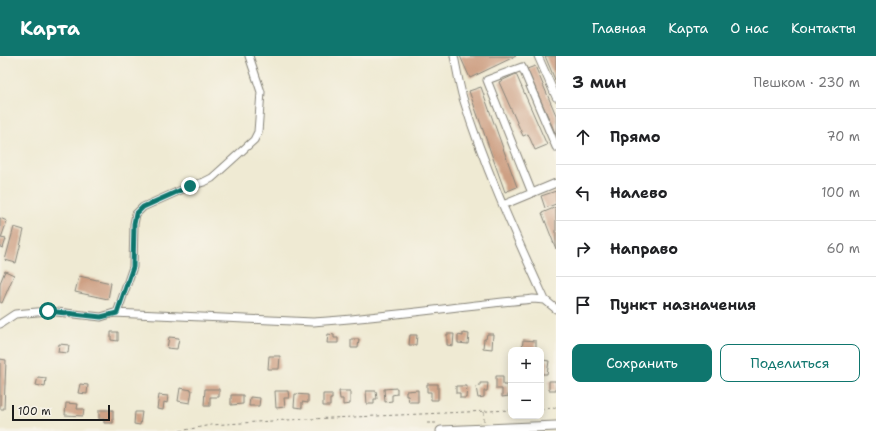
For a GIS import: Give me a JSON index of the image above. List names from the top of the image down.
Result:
{
  "scale_bar": "100 m",
  "page": {
    "header": "Карта",
    "nav": [
      "Главная",
      "Карта",
      "О нас",
      "Контакты"
    ],
    "heading": ["3 мин", "Пешком · 230 m"],
    "list": [
      ["Прямо", "70 m"],
      ["Налево", "100 m"],
      ["Направо", "60 m"],
      "Пункт назначения"
    ],
    "buttons": ["Сохранить", "Поделиться"],
    "map_buttons": ["+", "−"],
    "scale": "100 m"
  }
}
